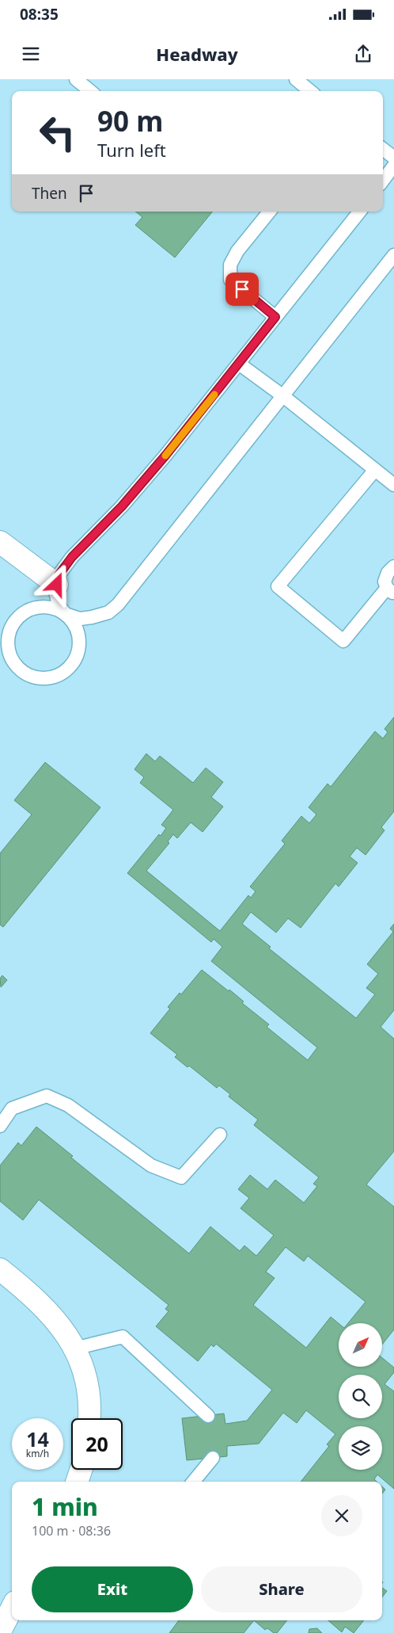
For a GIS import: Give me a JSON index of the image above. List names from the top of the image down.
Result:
{
  "north": "top right",
  "page": {
    "status": "08:35",
    "header": "Headway",
    "turn": ["90 m", "Turn left"],
    "then": "Then",
    "speed": "14 km/h",
    "limit": "20",
    "heading": ["1 min", "100 m · 08:36"],
    "buttons": ["Exit", "Share"]
  }
}
